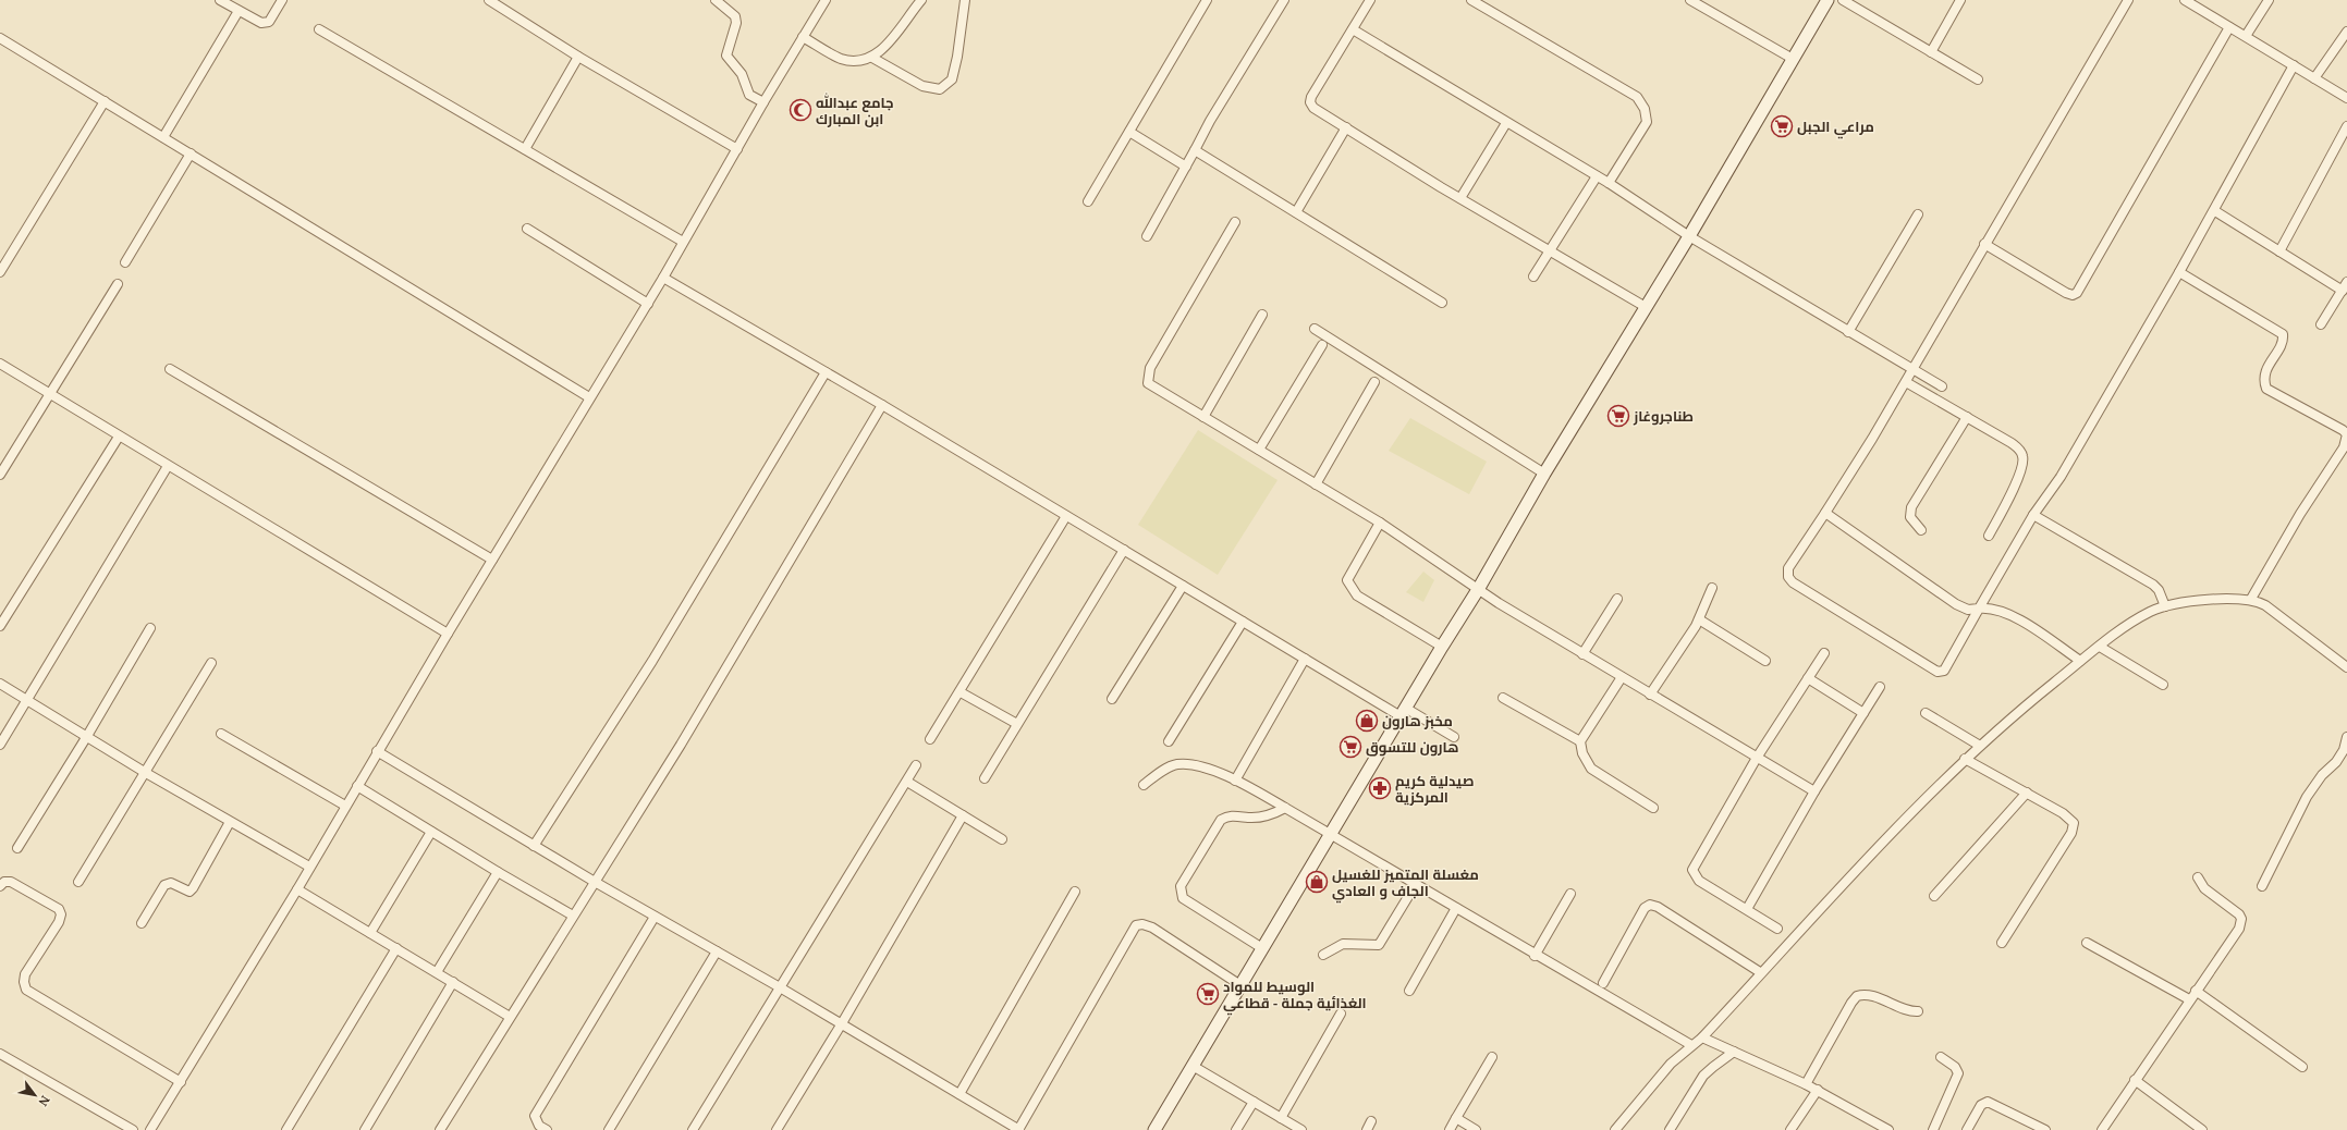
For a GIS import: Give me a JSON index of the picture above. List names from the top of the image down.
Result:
{
  "places": {
    "mosque": ["جامع عبدالله ابن المبارك"],
    "supermarket": [
      "مراعي الجبل",
      "طناجروغاز",
      "هارون للتسوق",
      "الوسيط للمواد الغذائية جملة - قطاعي"
    ],
    "shop": ["مخبز هارون", "مغسلة المتميز للغسيل الجاف و العادي"],
    "pharmacy": ["صيدلية كريم المركزية"]
  },
  "north": "bottom right"
}
